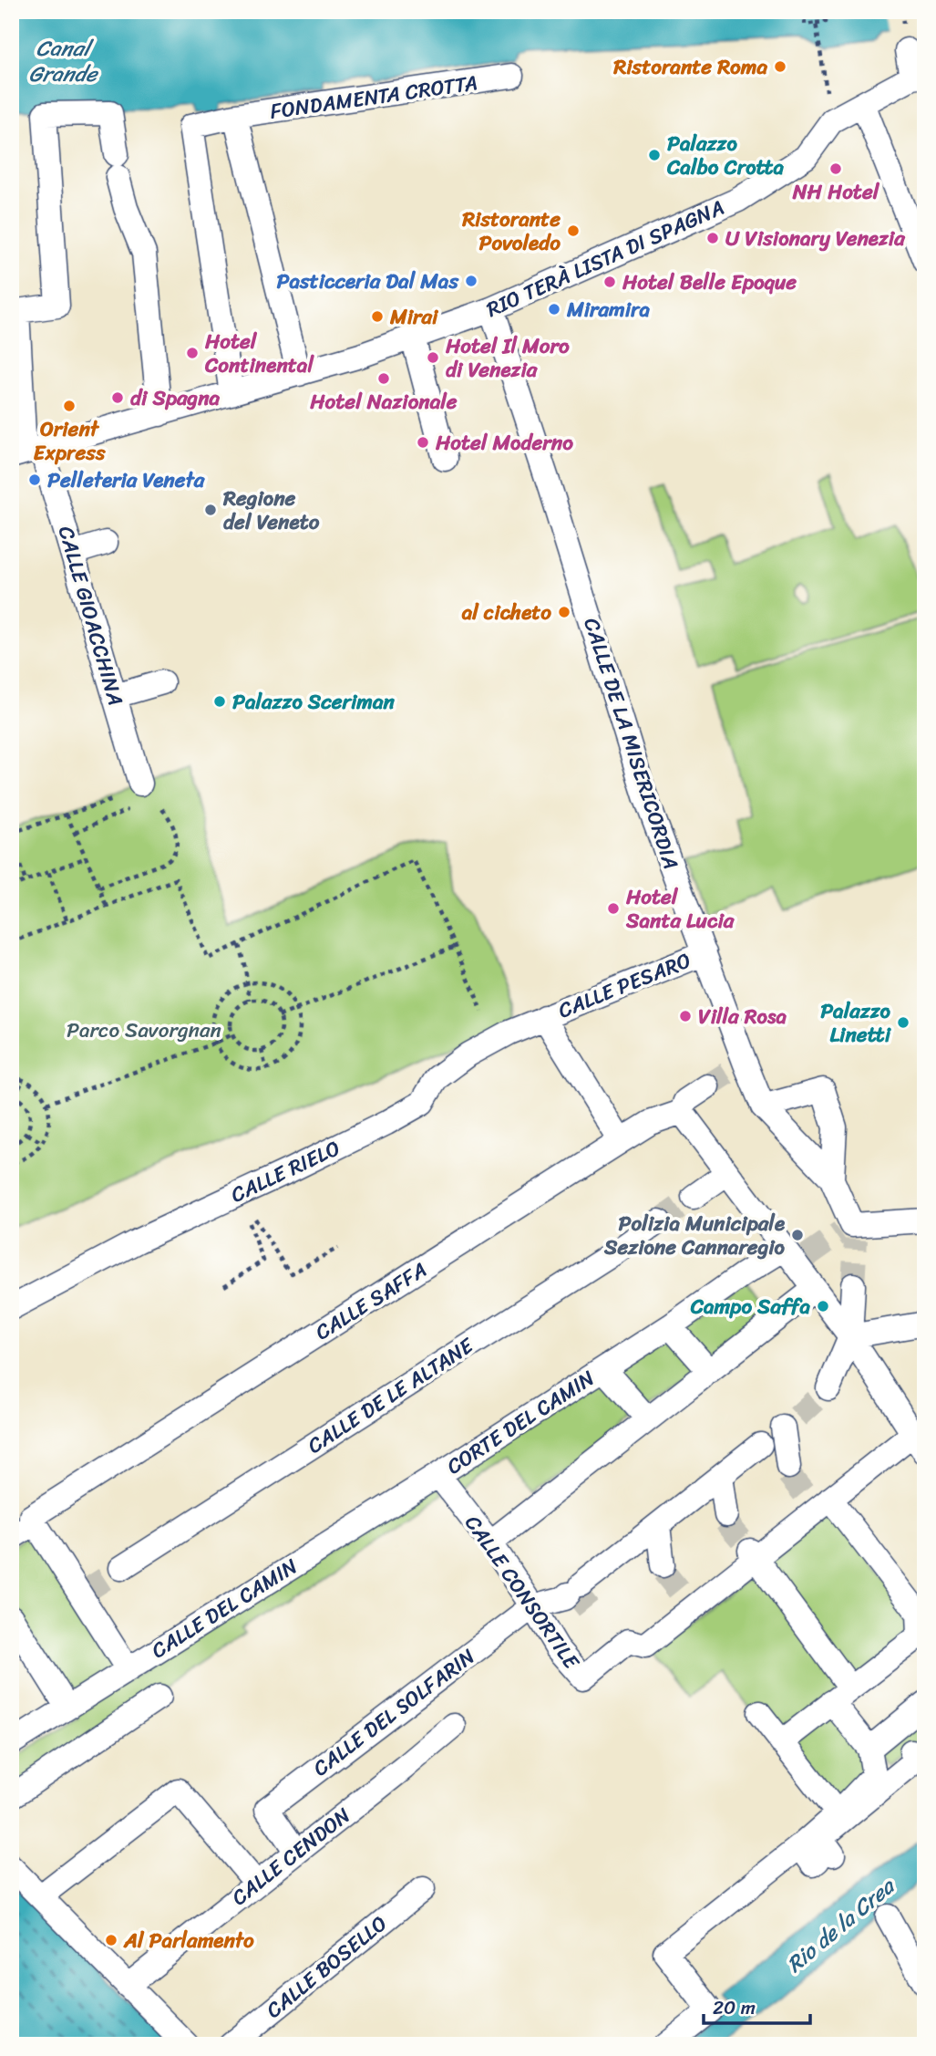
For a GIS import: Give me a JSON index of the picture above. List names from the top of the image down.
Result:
{
  "streets": {
    "street": [
      "FONDAMENTA CROTTA",
      "RIO TERÀ LISTA DI SPAGNA",
      "CALLE GIOACCHINA",
      "CALLE DE LA MISERICORDIA",
      "CALLE PESARO",
      "CALLE RIELO",
      "CALLE SAFFA",
      "CALLE DE LE ALTANE",
      "CORTE DEL CAMIN",
      "CALLE CONSORTILE",
      "CALLE DEL CAMIN",
      "CALLE DEL SOLFARIN",
      "CALLE CENDON",
      "CALLE BOSELLO"
    ]
  },
  "crossings": [
    ["FONDAMENTA CROTTA", "RIO TERÀ LISTA DI SPAGNA"],
    ["RIO TERÀ LISTA DI SPAGNA", "CALLE GIOACCHINA"],
    ["RIO TERÀ LISTA DI SPAGNA", "CALLE DE LA MISERICORDIA"],
    ["CALLE DE LA MISERICORDIA", "CALLE PESARO"],
    ["CALLE PESARO", "CALLE RIELO"],
    ["CORTE DEL CAMIN", "CALLE CONSORTILE"],
    ["CORTE DEL CAMIN", "CALLE DEL CAMIN"],
    ["CALLE CONSORTILE", "CALLE DEL CAMIN"],
    ["CALLE CONSORTILE", "CALLE DEL SOLFARIN"],
    ["CALLE DEL SOLFARIN", "CALLE CENDON"]
  ],
  "water": ["Canal Grande", "Rio de la Crea"],
  "parks": ["Parco Savorgnan"],
  "places": [
    "Ristorante Roma",
    "Palazzo Calbo Crotta",
    "NH Hotel",
    "Ristorante Povoledo",
    "U Visionary Venezia",
    "Pasticceria Dal Mas",
    "Hotel Belle Epoque",
    "Miramira",
    "Mirai",
    "Hotel Continental",
    "Hotel Il Moro di Venezia",
    "Hotel Nazionale",
    "di Spagna",
    "Orient Express",
    "Hotel Moderno",
    "Pelleteria Veneta",
    "Regione del Veneto",
    "al cicheto",
    "Palazzo Sceriman",
    "Hotel Santa Lucia",
    "Villa Rosa",
    "Palazzo Linetti",
    "Polizia Municipale Sezione Cannaregio",
    "Campo Saffa",
    "Al Parlamento"
  ],
  "scale_bar": "20 m"
}
